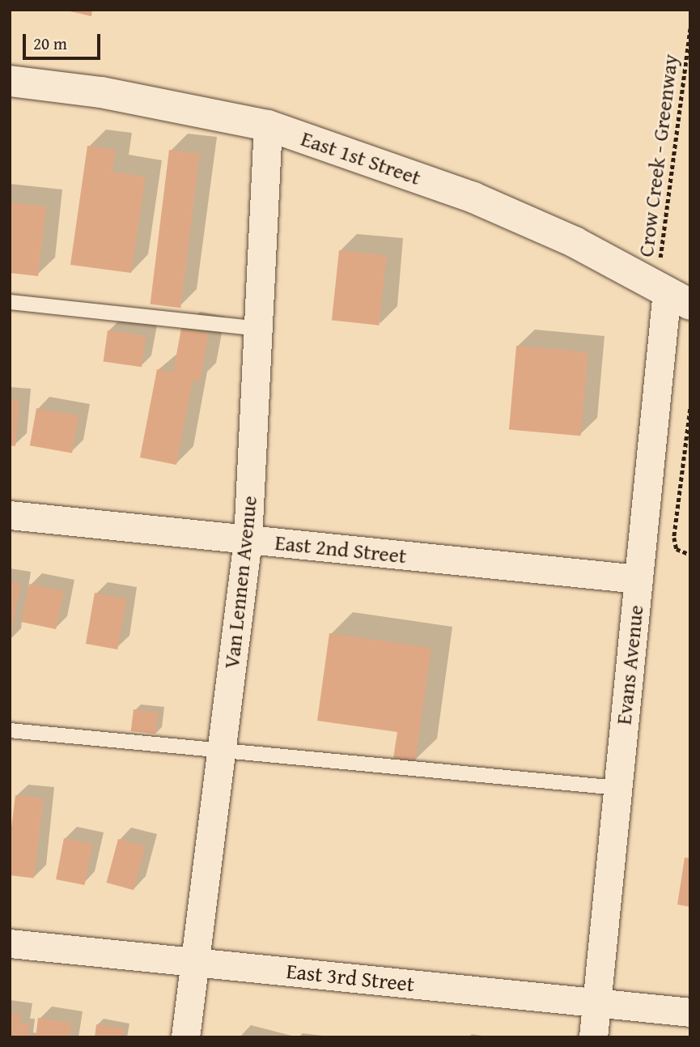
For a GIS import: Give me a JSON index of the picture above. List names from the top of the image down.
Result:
{
  "streets": {
    "street": [
      "East 1st Street",
      "East 2nd Street",
      "Van Lennen Avenue",
      "Evans Avenue",
      "East 3rd Street"
    ],
    "path": ["Crow Creek - Greenway"]
  },
  "crossings": [
    ["Crow Creek - Greenway", "East 1st Street"],
    ["Crow Creek - Greenway", "Evans Avenue"],
    ["East 1st Street", "Van Lennen Avenue"],
    ["East 1st Street", "Evans Avenue"],
    ["East 2nd Street", "Van Lennen Avenue"],
    ["East 2nd Street", "Evans Avenue"],
    ["Van Lennen Avenue", "East 3rd Street"],
    ["Evans Avenue", "East 3rd Street"]
  ],
  "scale_bar": "20 m"
}
